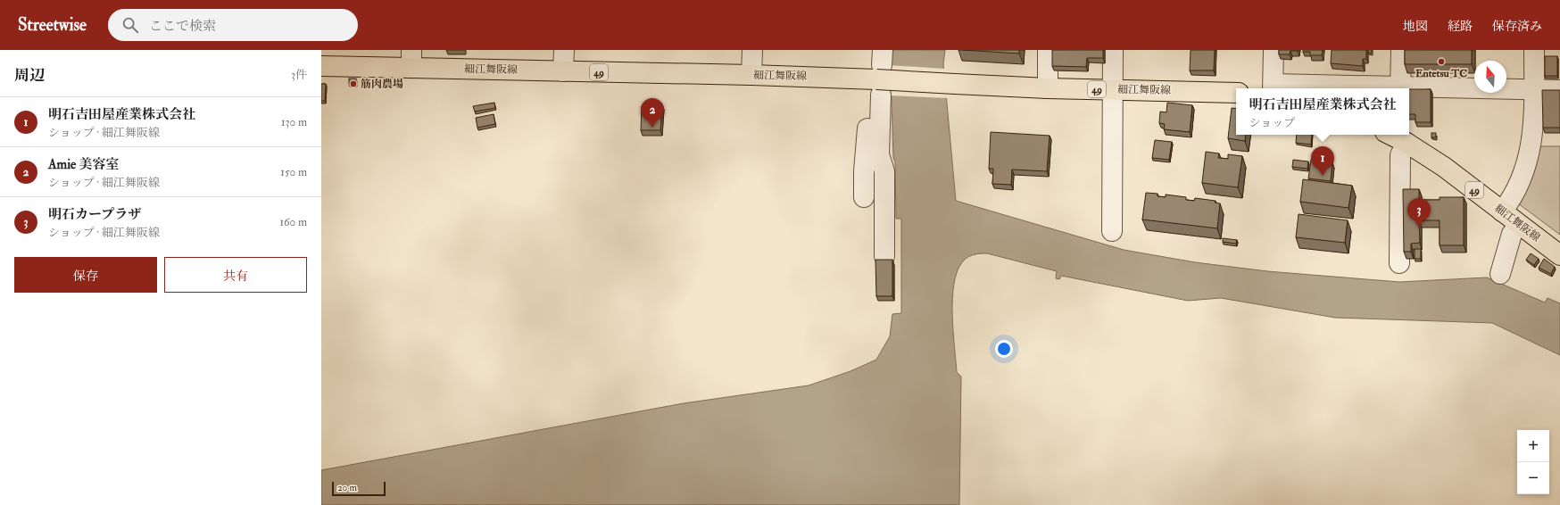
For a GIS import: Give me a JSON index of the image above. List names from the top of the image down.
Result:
{
  "streets": {
    "main road": ["細江舞阪線", "49"]
  },
  "places": ["Entetsu TC", "筋肉農場"],
  "scale_bar": "20 m",
  "north": "top",
  "page": {
    "header": "Streetwise",
    "search": "ここで検索",
    "nav": ["地図", "経路", "保存済み"],
    "heading": ["周辺", "3件"],
    "popup": ["明石吉田屋産業株式会社", "ショップ"],
    "list": [
      {
        "mark": "1",
        "name": "明石吉田屋産業株式会社",
        "note": "ショップ · 細江舞阪線",
        "value": "130 m"
      },
      {
        "mark": "2",
        "name": "Amie 美容室",
        "note": "ショップ · 細江舞阪線",
        "value": "150 m"
      },
      {
        "mark": "3",
        "name": "明石カープラザ",
        "note": "ショップ · 細江舞阪線",
        "value": "160 m"
      }
    ],
    "pins": ["2", "1", "3"],
    "buttons": ["保存", "共有"],
    "map_buttons": ["+", "−"],
    "scale": "20 m"
  }
}
